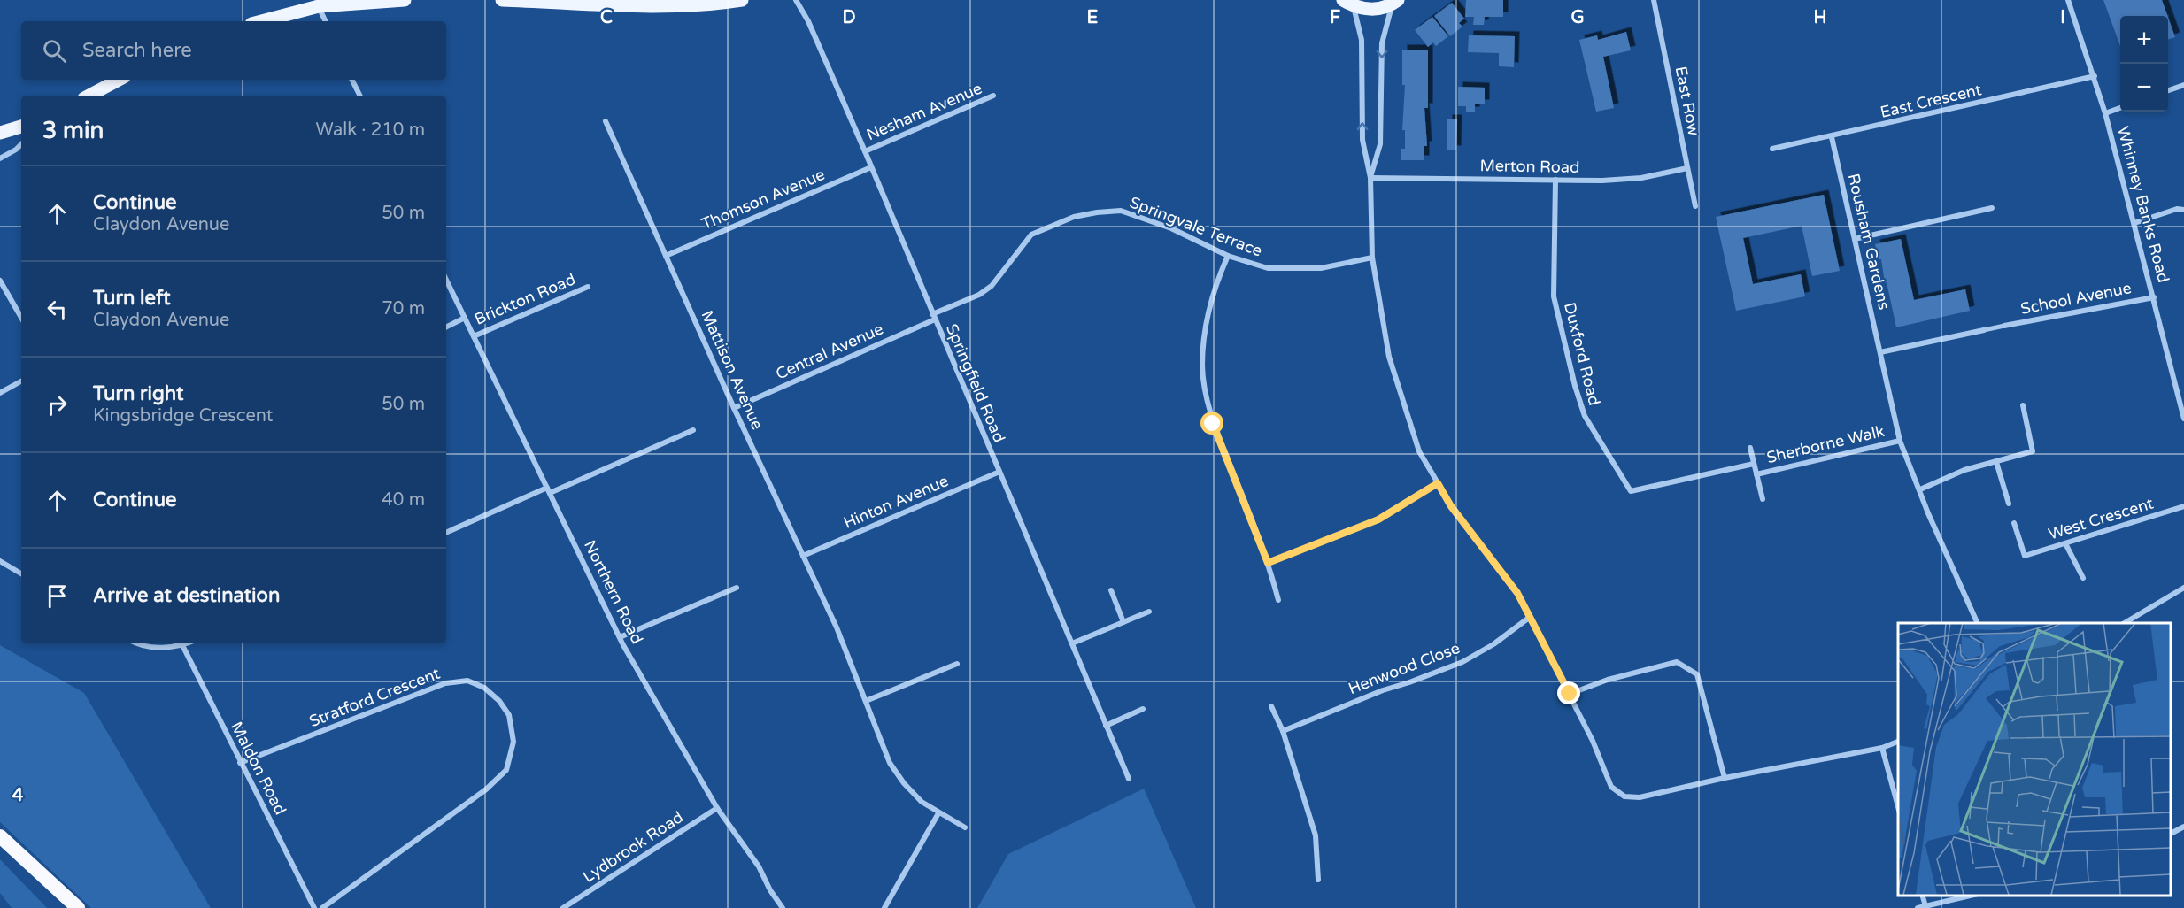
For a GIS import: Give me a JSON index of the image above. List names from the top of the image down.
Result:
{
  "streets": {
    "street": [
      "East Row",
      "East Crescent",
      "Nesham Avenue",
      "Merton Road",
      "Thomson Avenue",
      "Whinney Banks Road",
      "Springvale Terrace",
      "Rousham Gardens",
      "School Avenue",
      "Brickton Road",
      "Central Avenue",
      "Duxford Road",
      "Mattison Avenue",
      "Springfield Road",
      "Sherborne Walk",
      "Hinton Avenue",
      "West Crescent",
      "Northern Road",
      "Henwood Close",
      "Stratford Crescent",
      "Maldon Road",
      "Lydbrook Road"
    ]
  },
  "crossings": [
    ["East Row", "Merton Road"],
    ["East Crescent", "Whinney Banks Road"],
    ["East Crescent", "Rousham Gardens"],
    ["Nesham Avenue", "Springfield Road"],
    ["Merton Road", "Duxford Road"],
    ["Thomson Avenue", "Mattison Avenue"],
    ["Thomson Avenue", "Springfield Road"],
    ["Whinney Banks Road", "School Avenue"],
    ["Springvale Terrace", "Central Avenue"],
    ["Springvale Terrace", "Springfield Road"],
    ["Rousham Gardens", "Sherborne Walk"],
    ["Brickton Road", "Northern Road"],
    ["Central Avenue", "Mattison Avenue"],
    ["Central Avenue", "Springfield Road"],
    ["Mattison Avenue", "Hinton Avenue"],
    ["Springfield Road", "Hinton Avenue"],
    ["Northern Road", "Lydbrook Road"],
    ["Stratford Crescent", "Maldon Road"]
  ],
  "page": {
    "map_buttons": ["+", "−"],
    "search": "Search here",
    "heading": ["3 min", "Walk · 210 m"],
    "list": [
      ["Continue", "Claydon Avenue", "50 m"],
      ["Turn left", "Claydon Avenue", "70 m"],
      ["Turn right", "Kingsbridge Crescent", "50 m"],
      ["Continue", "40 m"],
      "Arrive at destination"
    ]
  },
  "grid": {
    "columns": [
      "C",
      "D",
      "E",
      "F",
      "G",
      "H",
      "I"
    ],
    "rows": ["4"]
  }
}
